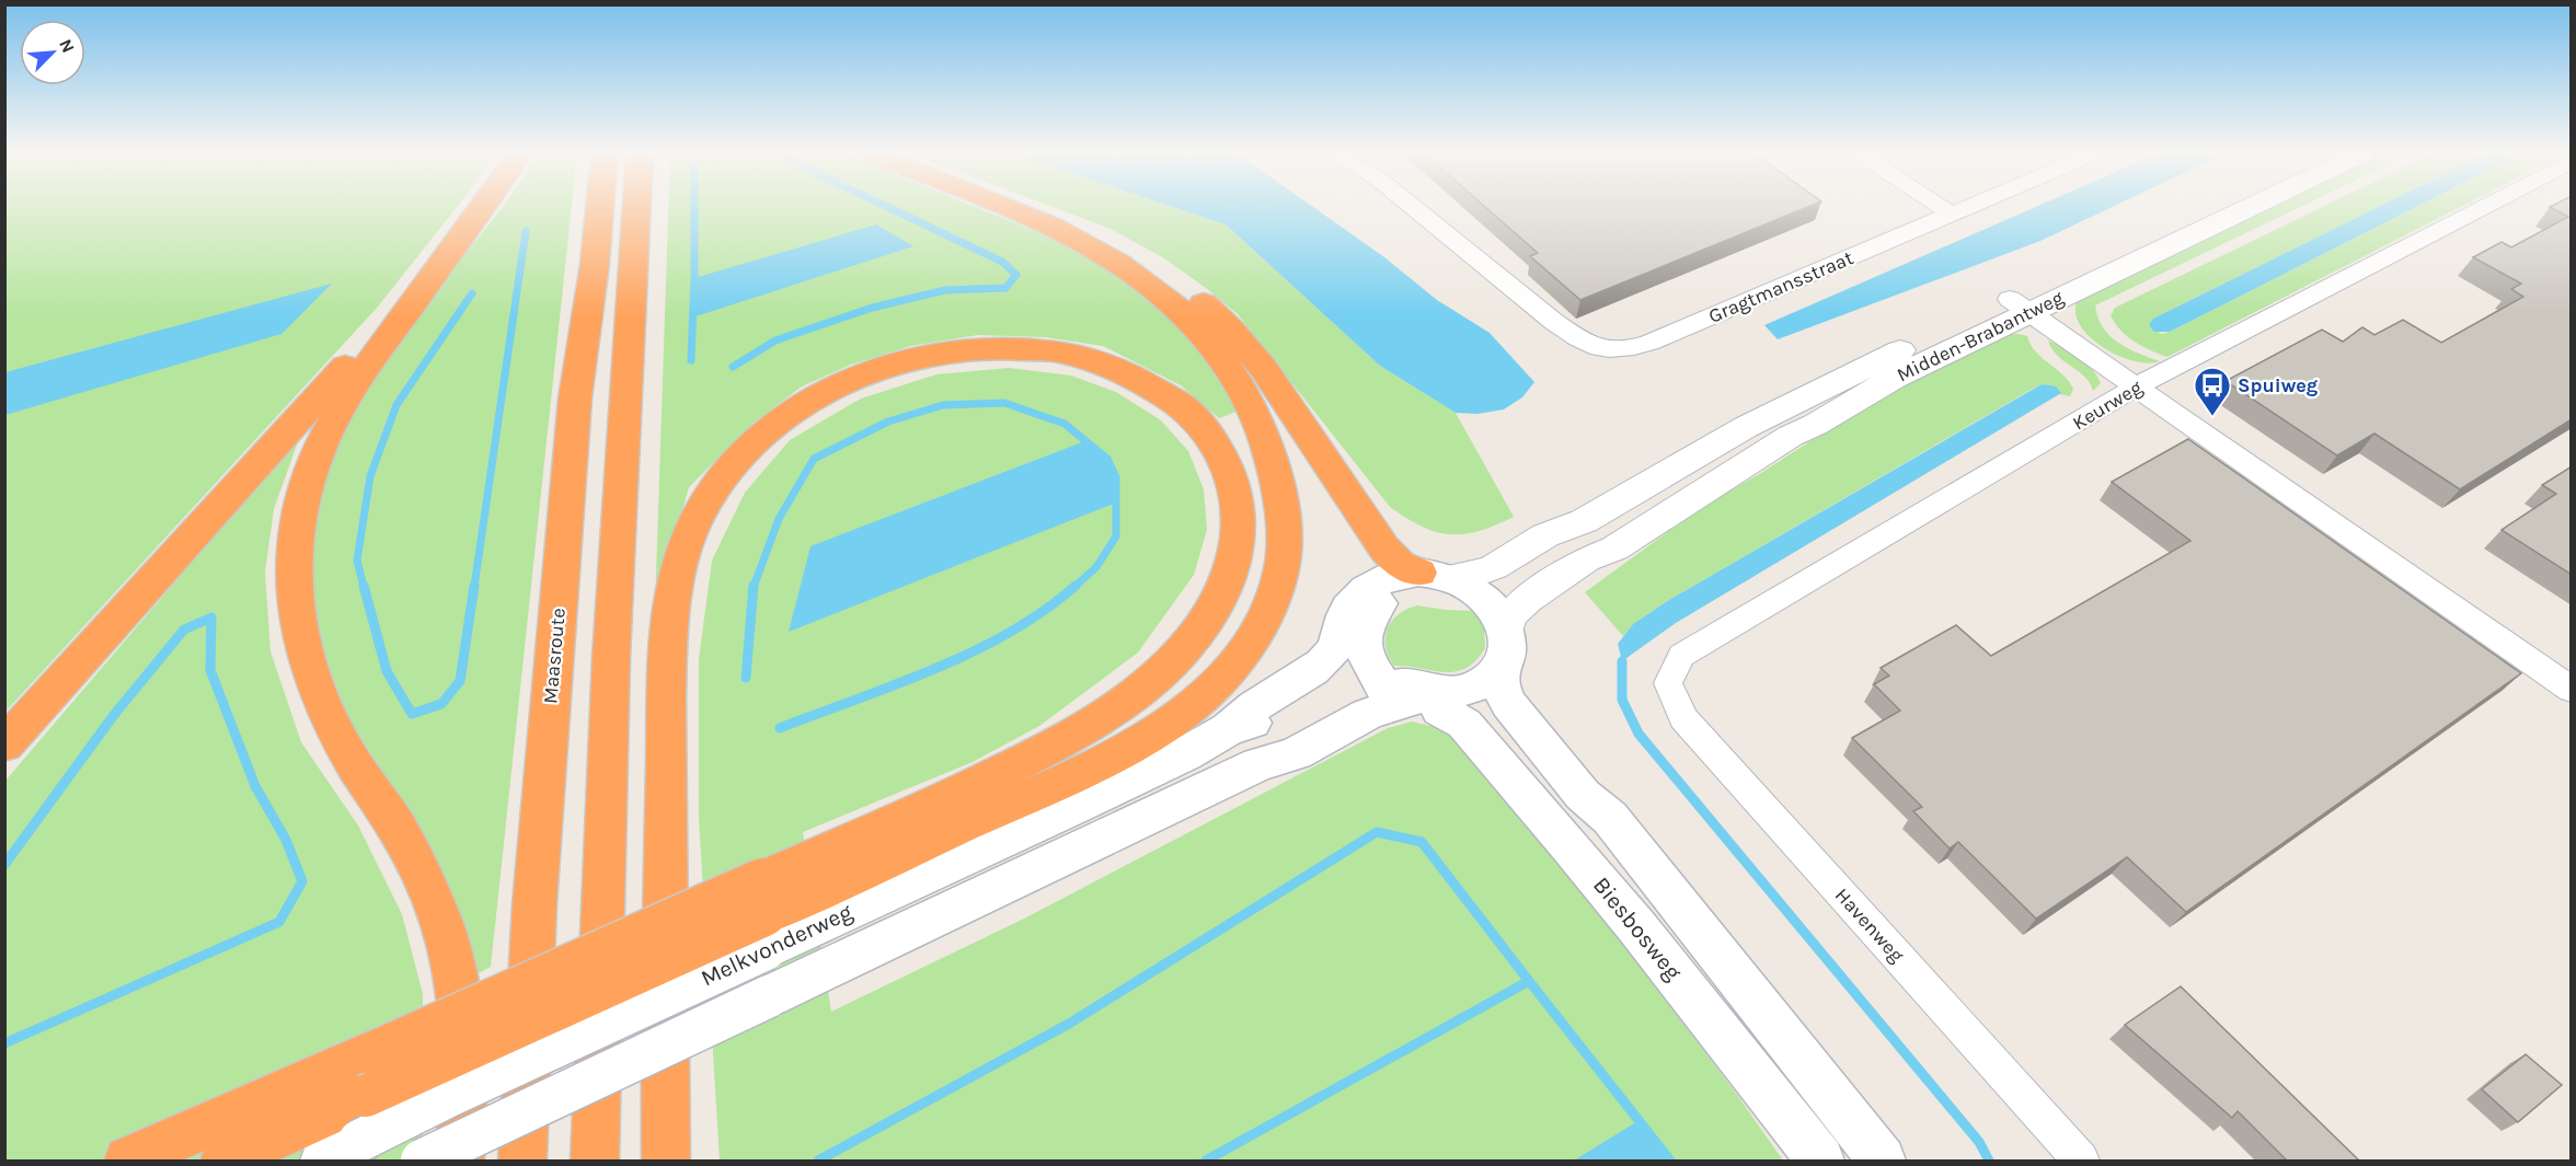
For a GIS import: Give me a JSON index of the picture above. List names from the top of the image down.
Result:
{
  "streets": {
    "highway": ["Maasroute"],
    "main road": ["Biesbosweg", "Melkvonderweg"],
    "street": [
      "Gragtmansstraat",
      "Midden-Brabantweg",
      "Keurweg",
      "Havenweg"
    ]
  },
  "crossings": [
    ["Keurweg", "Havenweg"]
  ],
  "places": {
    "bus stop": ["Spuiweg"]
  },
  "north": "top right"
}
